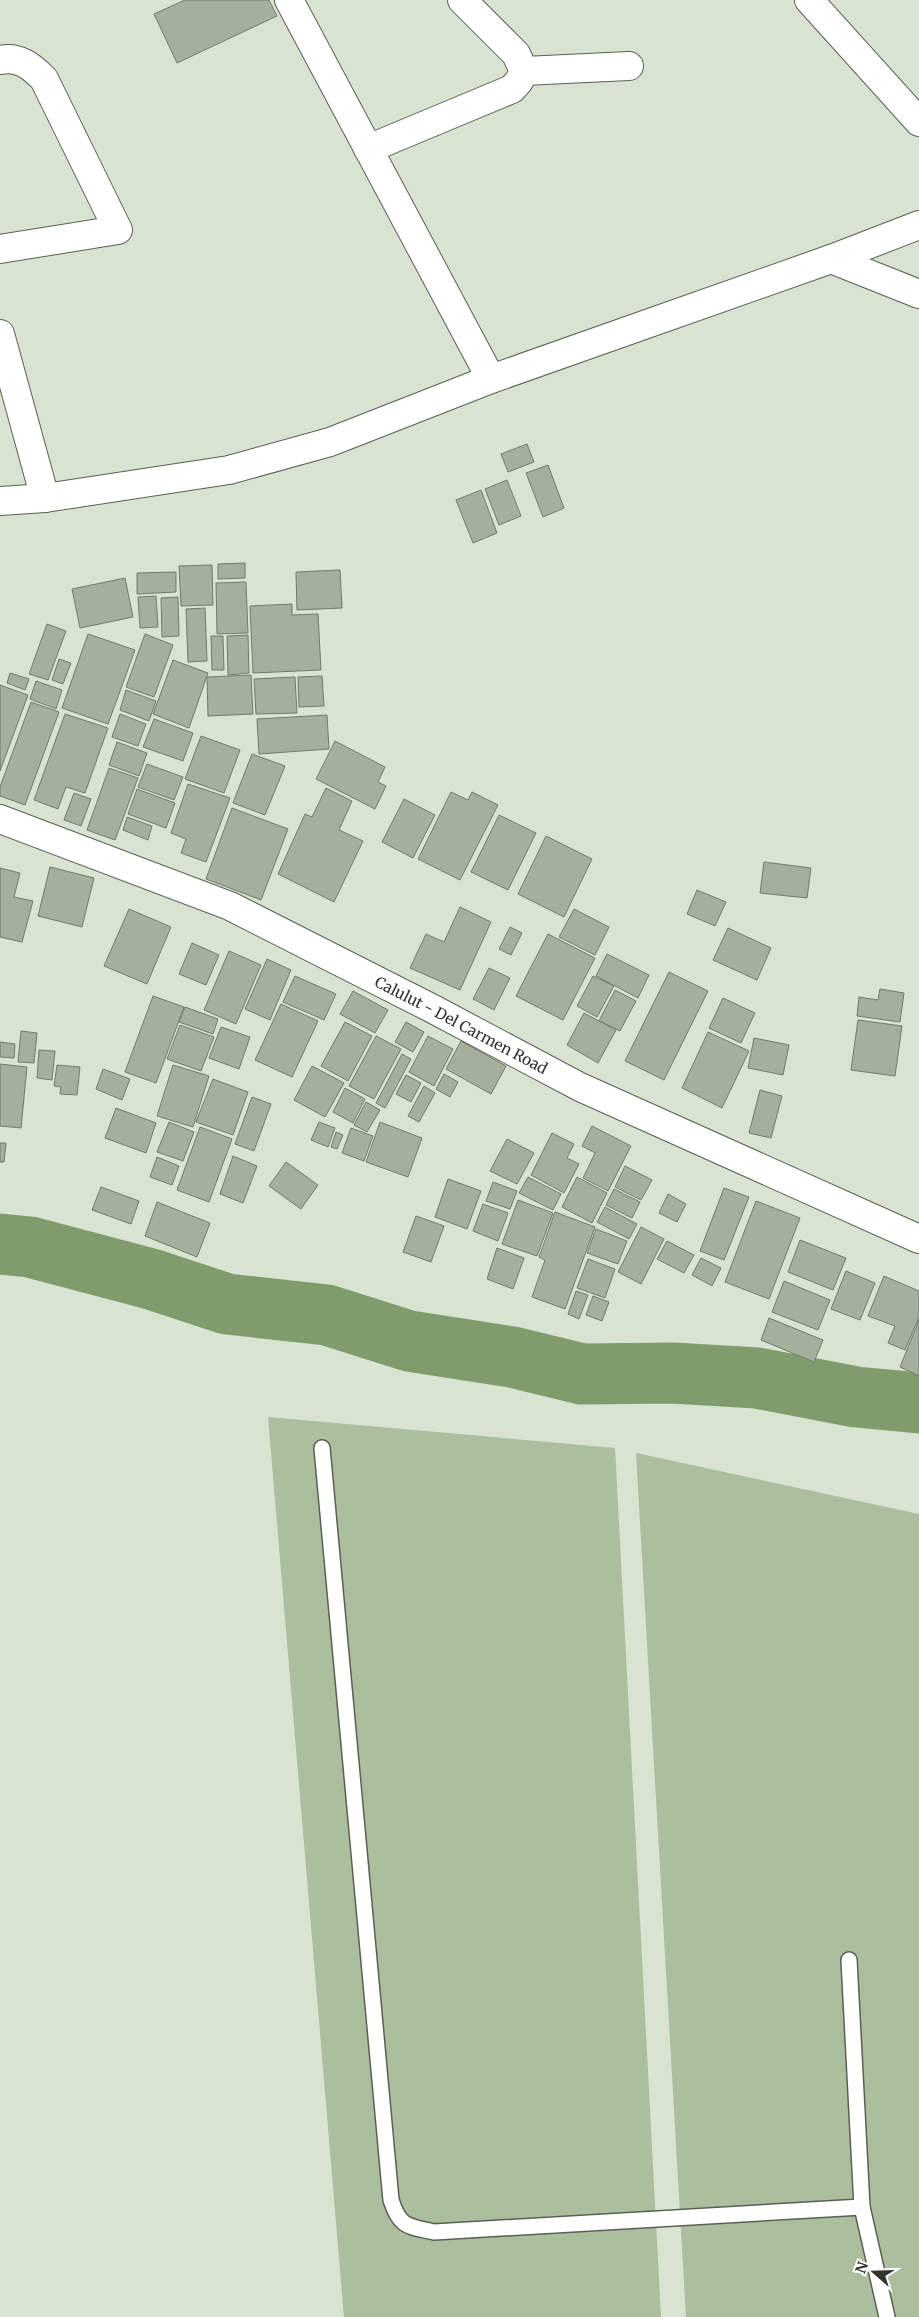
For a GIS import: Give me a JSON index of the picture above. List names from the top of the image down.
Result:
{
  "streets": {
    "street": ["Calulut - Del Carmen Road"]
  },
  "north": "left"
}
